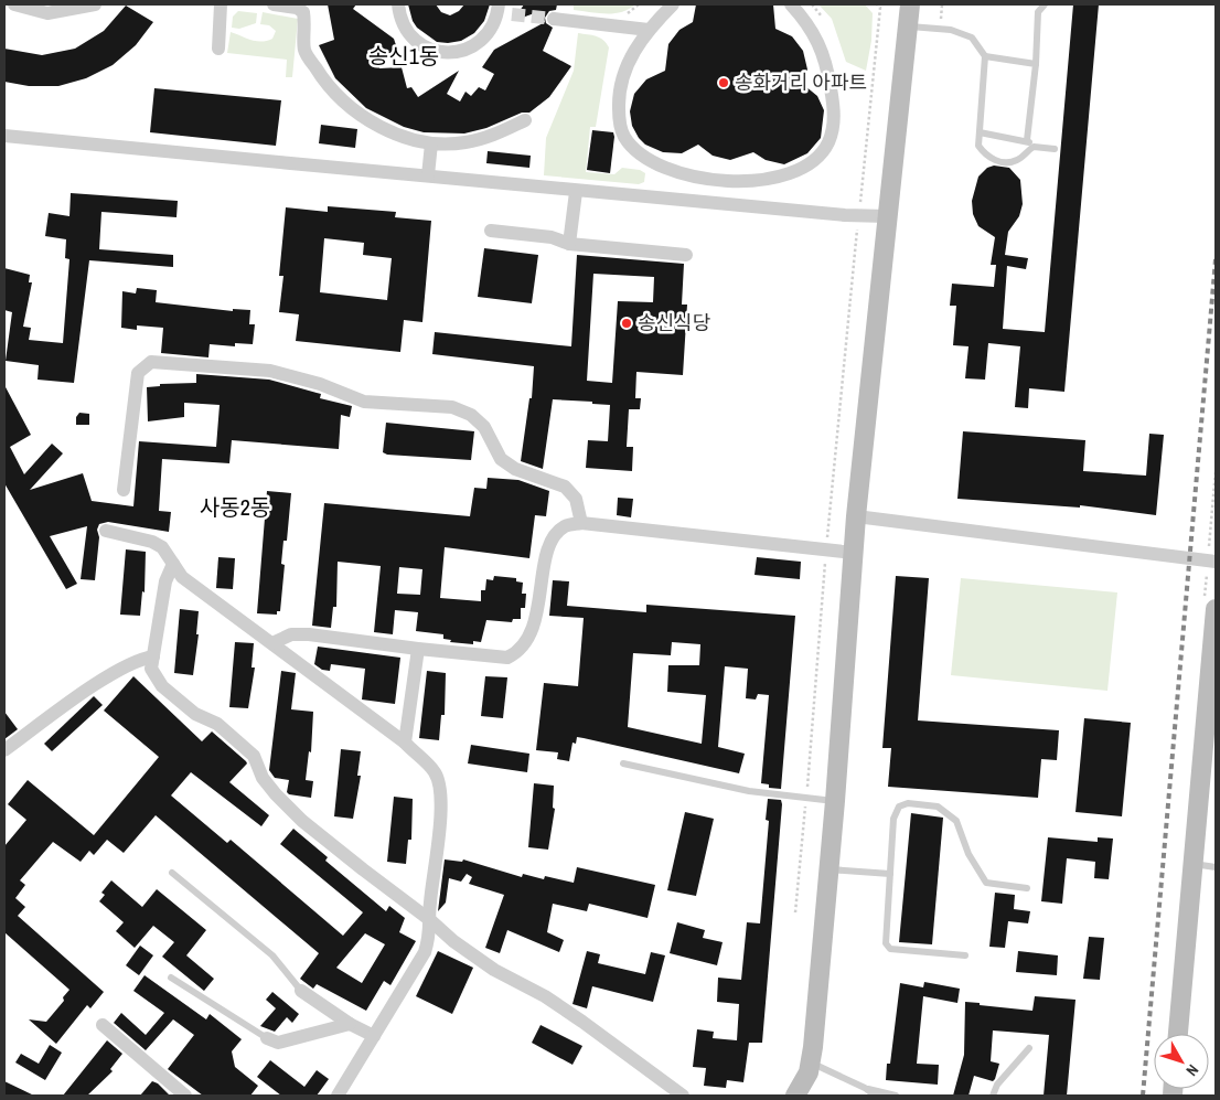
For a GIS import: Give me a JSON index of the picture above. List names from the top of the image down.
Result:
{
  "districts": ["송신1동", "사동2동"],
  "places": ["송화거리 아파트", "송신식당"],
  "north": "bottom right"
}
